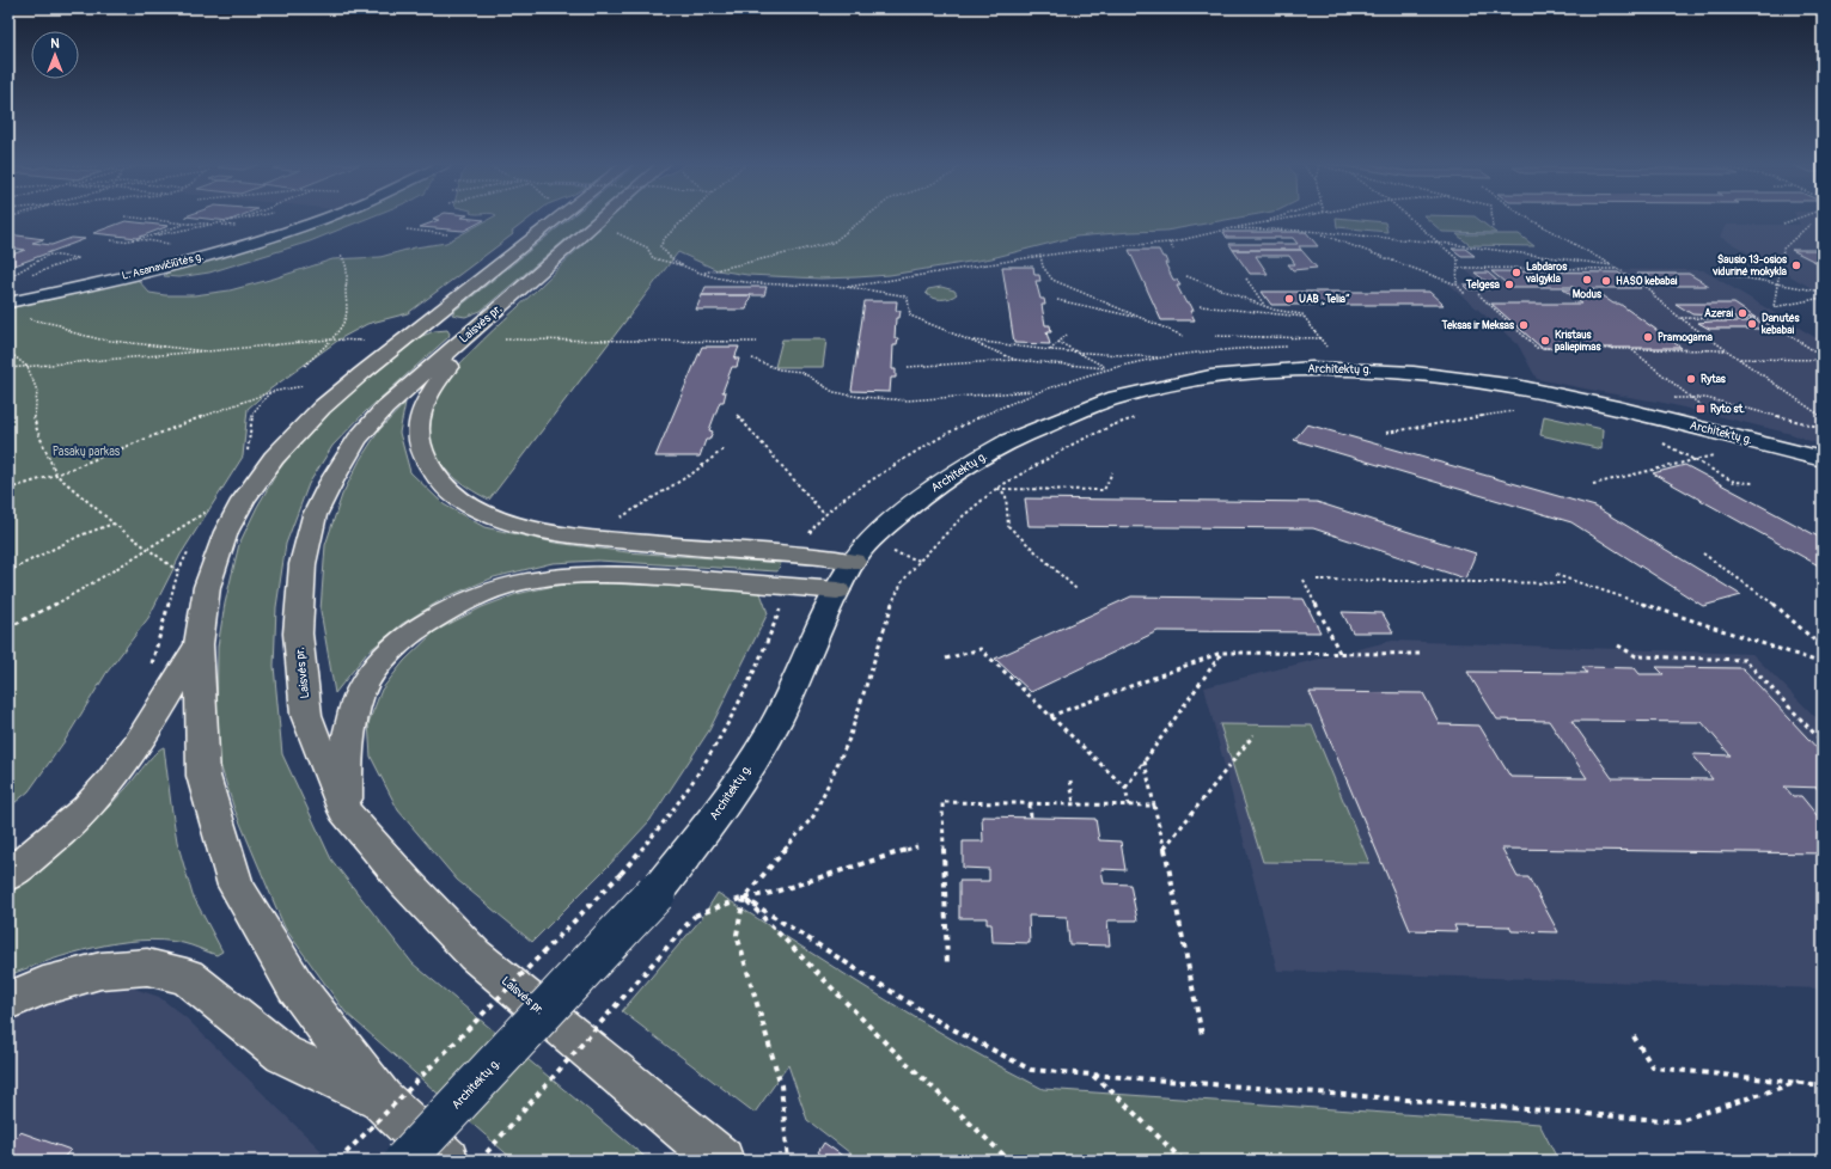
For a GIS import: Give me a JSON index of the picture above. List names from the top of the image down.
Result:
{
  "streets": {
    "main road": ["Laisvės pr."],
    "street": ["L. Asanavičiūtės g.", "Architektų g."]
  },
  "parks": ["Pasakų parkas"],
  "places": {
    "other": [
      "Sausio 13-osios vidurinė mokykla",
      "Labdaros valgykla",
      "Modus",
      "HASO kebabai",
      "Telgesa",
      "UAB „Telia“",
      "Azerai",
      "Danutės kebabai",
      "Teksas ir Meksas",
      "Pramogama",
      "Kristaus paliepimas",
      "Rytas"
    ],
    "transit": ["Ryto st."]
  },
  "north": "top"
}
